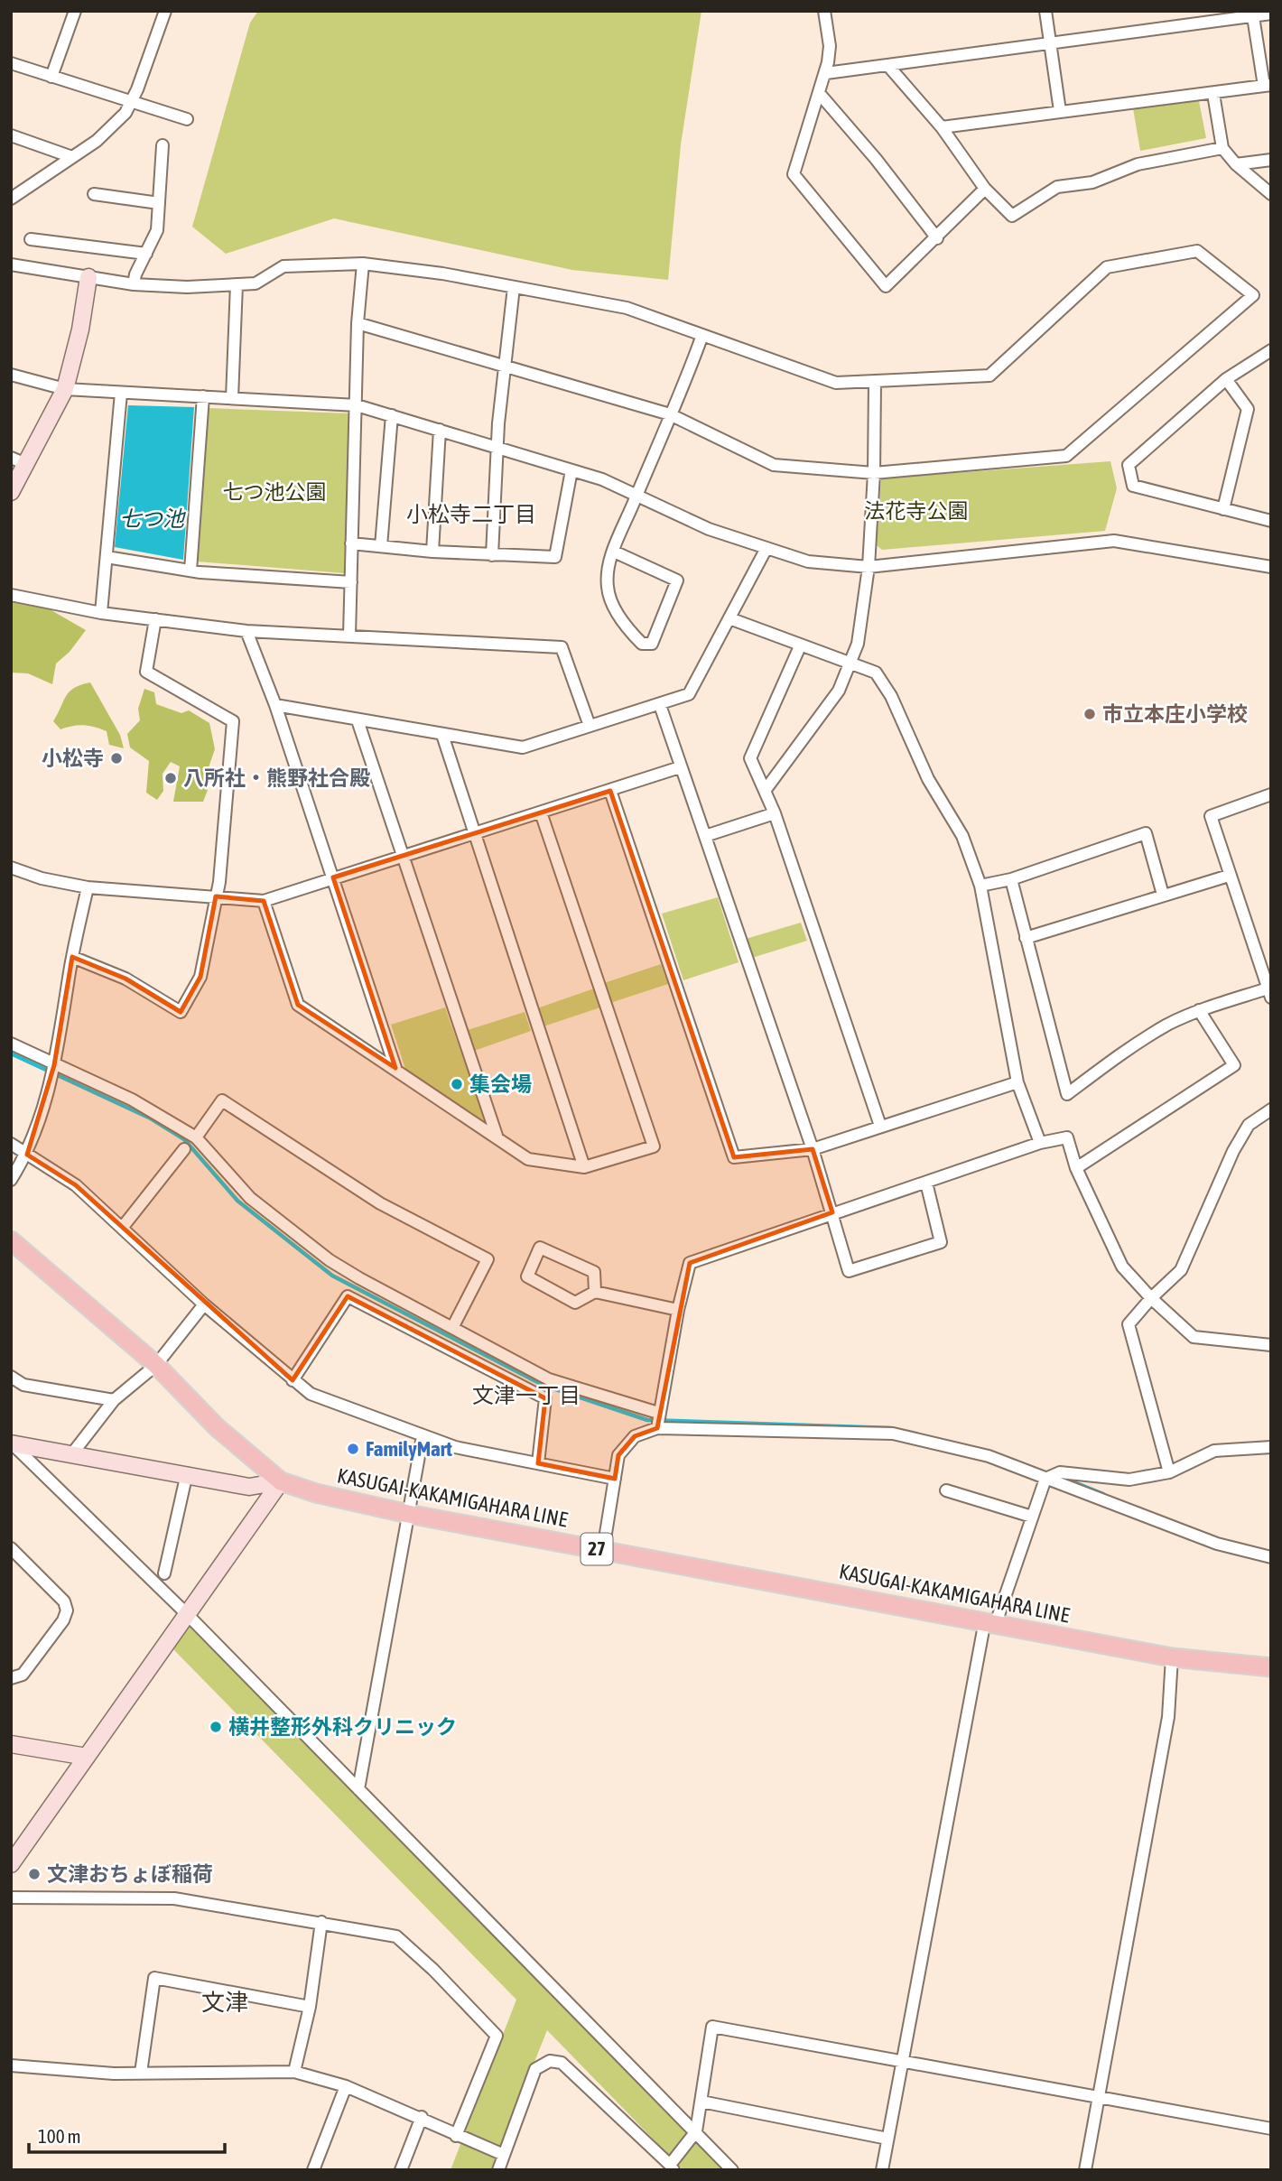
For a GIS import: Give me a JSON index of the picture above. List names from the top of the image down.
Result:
{
  "streets": {
    "main road": ["KASUGAI-KAKAMIGAHARA LINE", "27"]
  },
  "districts": ["小松寺二丁目", "文津一丁目", "文津"],
  "water": ["七つ池"],
  "parks": ["七つ池公園", "法花寺公園"],
  "places": [
    "市立本庄小学校",
    "小松寺",
    "八所社・熊野社合殿",
    "集会場",
    "FamilyMart",
    "横井整形外科クリニック",
    "文津おちょぼ稲荷"
  ],
  "scale_bar": "100 m"
}
